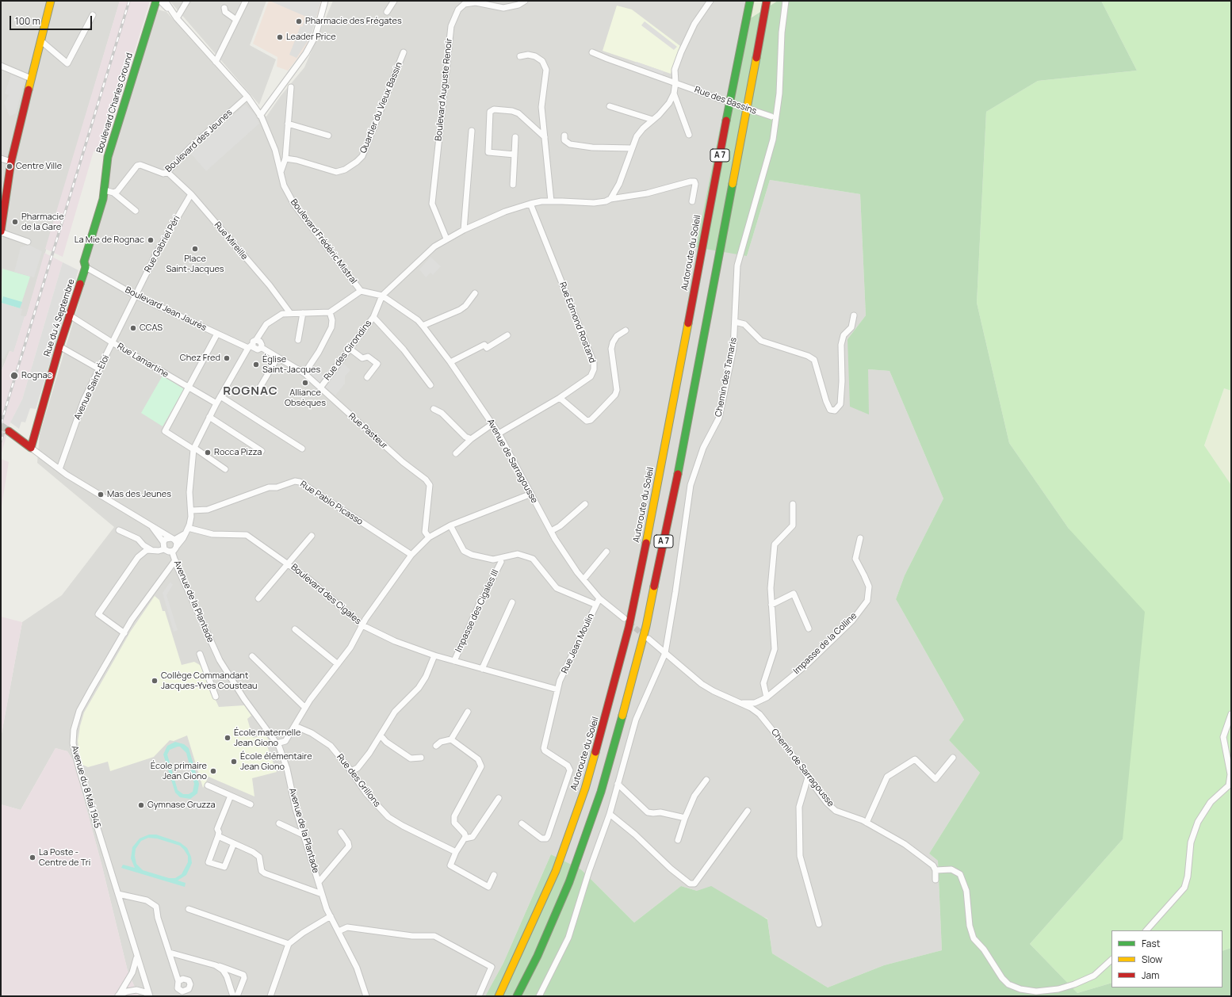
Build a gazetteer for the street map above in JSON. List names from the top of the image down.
{
  "streets": {
    "main road": [
      "Boulevard Charles Ground",
      "A 7",
      "Autoroute du Soleil",
      "Rue du 4 Septembre"
    ],
    "street": [
      "Boulevard Auguste Renoir",
      "Rue des Bassins",
      "Quartier du Vieux Bassin",
      "Boulevard des Jeunes",
      "Rue Mireille",
      "Boulevard Frédéric Mistral",
      "Rue Gabriel Péri",
      "Boulevard Jean Jaurès",
      "Rue Edmond Rostand",
      "Rue des Girondins",
      "Rue Lamartine",
      "Chemin des Tamaris",
      "Avenue Saint-Éloi",
      "Rue Pasteur",
      "Avenue de Sarragousse",
      "Rue Pablo Picasso",
      "Boulevard des Cigales",
      "Avenue de la Plantade",
      "Impasse des Cigales III",
      "Rue Jean Moulin",
      "Impasse de la Colline",
      "Chemin de Sarragousse",
      "Rue des Grillons",
      "Avenue du 8 Mai 1945"
    ]
  },
  "crossings": [
    ["Rue des Bassins", "Chemin des Tamaris"],
    ["Boulevard Charles Ground", "Boulevard Jean Jaurès"],
    ["Boulevard Charles Ground", "Rue du 4 Septembre"],
    ["Boulevard des Jeunes", "Rue Mireille"],
    ["Boulevard des Jeunes", "Boulevard Frédéric Mistral"],
    ["Rue Mireille", "Rue Gabriel Péri"],
    ["Boulevard Frédéric Mistral", "Rue des Girondins"],
    ["Boulevard Frédéric Mistral", "Avenue de Sarragousse"],
    ["Rue Gabriel Péri", "Boulevard Jean Jaurès"],
    ["Rue Gabriel Péri", "Rue Lamartine"],
    ["Rue Gabriel Péri", "Avenue Saint-Éloi"],
    ["Boulevard Jean Jaurès", "Rue du 4 Septembre"],
    ["Boulevard Jean Jaurès", "Rue Pasteur"],
    ["Rue du 4 Septembre", "Rue Lamartine"],
    ["Rue Edmond Rostand", "Avenue de Sarragousse"],
    ["Rue des Girondins", "Rue Pasteur"],
    ["Rue des Girondins", "Avenue de Sarragousse"],
    ["Rue Lamartine", "Avenue Saint-Éloi"],
    ["Chemin des Tamaris", "Chemin de Sarragousse"],
    ["Avenue de Sarragousse", "Rue Jean Moulin"],
    ["Boulevard des Cigales", "Impasse des Cigales III"],
    ["Boulevard des Cigales", "Rue Jean Moulin"],
    ["Avenue de la Plantade", "Avenue du 8 Mai 1945"],
    ["Impasse de la Colline", "Chemin de Sarragousse"]
  ],
  "districts": ["ROGNAC"],
  "places": [
    "Pharmacie des Frégates",
    "Leader Price",
    "Centre Ville",
    "Pharmacie de la Gare",
    "La Mie de Rognac",
    "Place Saint-Jacques",
    "CCAS",
    "Chez Fred",
    "Église Saint-Jacques",
    "Rognac",
    "Alliance Obsèques",
    "Rocca Pizza",
    "Mas des Jeunes",
    "Collège Commandant Jacques-Yves Cousteau",
    "École maternelle Jean Giono",
    "École élémentaire Jean Giono",
    "École primaire Jean Giono",
    "Gymnase Gruzza",
    "La Poste - Centre de Tri"
  ],
  "legend": ["Fast", "Slow", "Jam"],
  "scale_bar": "100 m"
}
